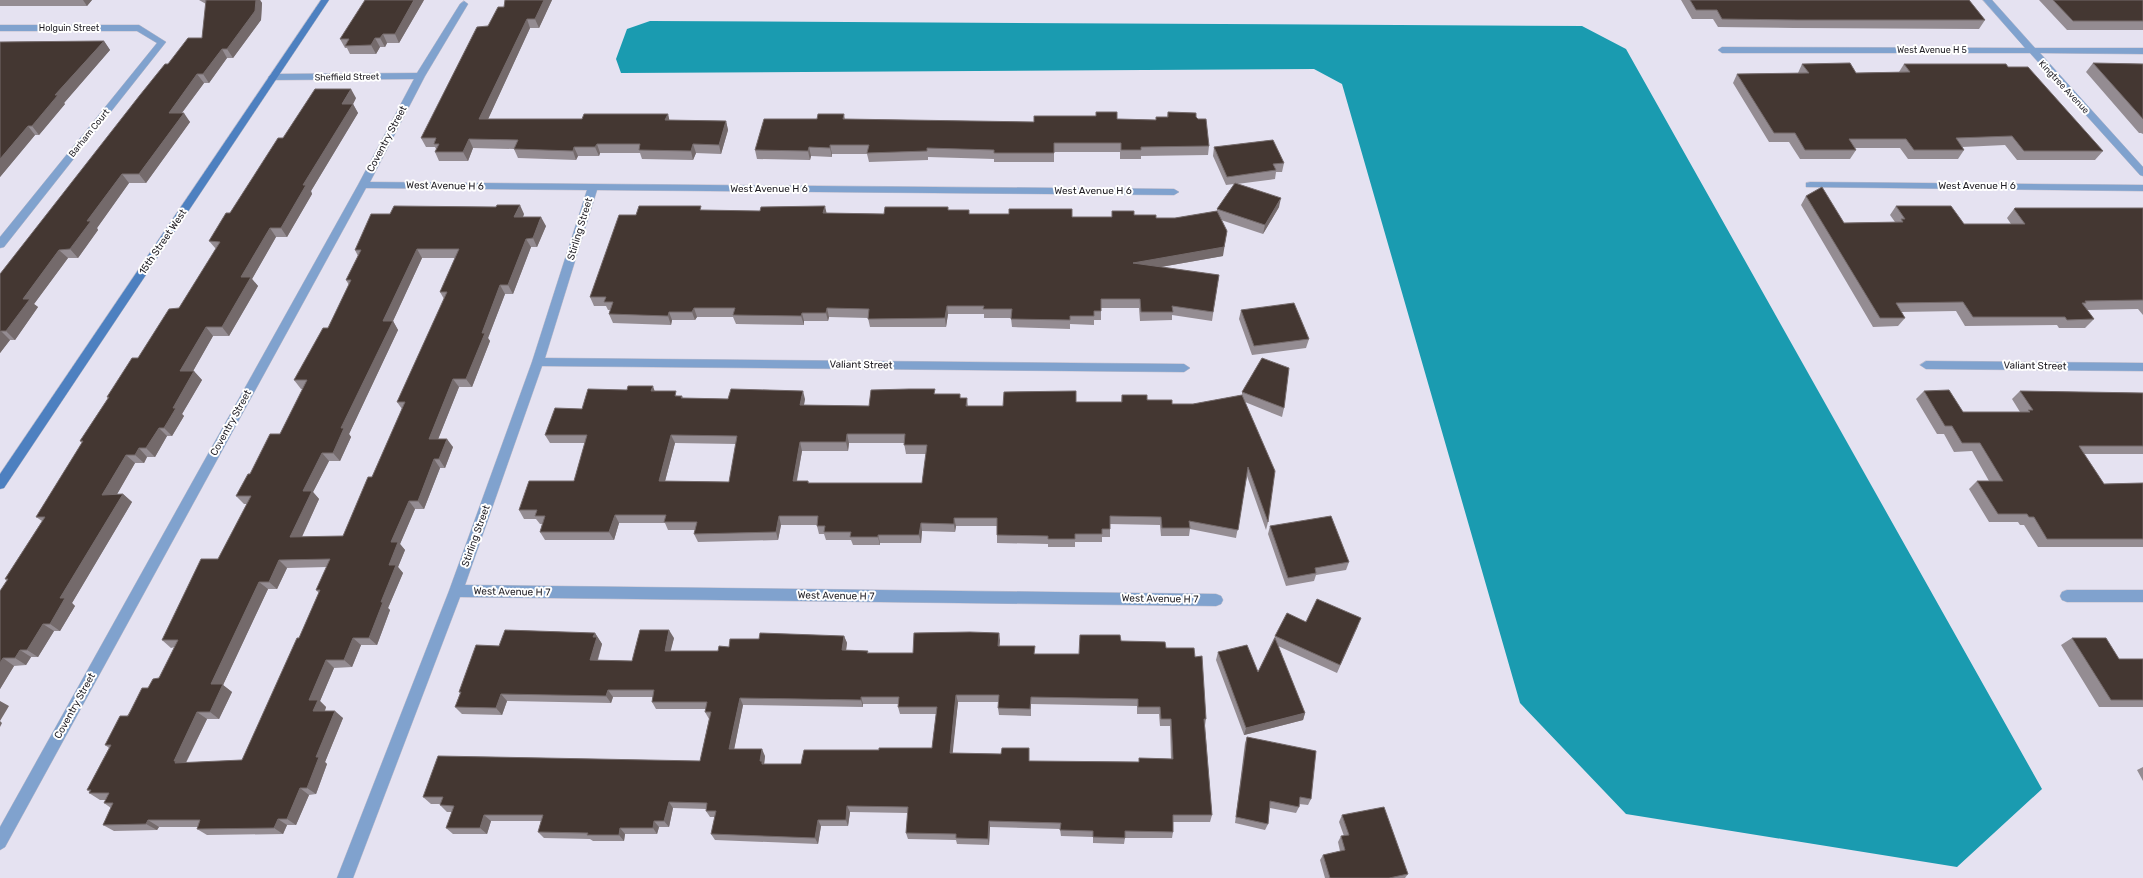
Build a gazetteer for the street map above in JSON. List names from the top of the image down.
{
  "streets": {
    "street": [
      "Holguin Street",
      "West Avenue H 5",
      "Sheffield Street",
      "Kingtree Avenue",
      "Barham Court",
      "Coventry Street",
      "West Avenue H 6",
      "Stirling Street",
      "15th Street West",
      "Valiant Street",
      "West Avenue H 7"
    ]
  },
  "crossings": [
    ["Holguin Street", "Barham Court"],
    ["West Avenue H 5", "Kingtree Avenue"],
    ["Sheffield Street", "Coventry Street"],
    ["Sheffield Street", "15th Street West"],
    ["Coventry Street", "West Avenue H 6"],
    ["West Avenue H 6", "Stirling Street"],
    ["Stirling Street", "Valiant Street"],
    ["Stirling Street", "West Avenue H 7"]
  ]
}
